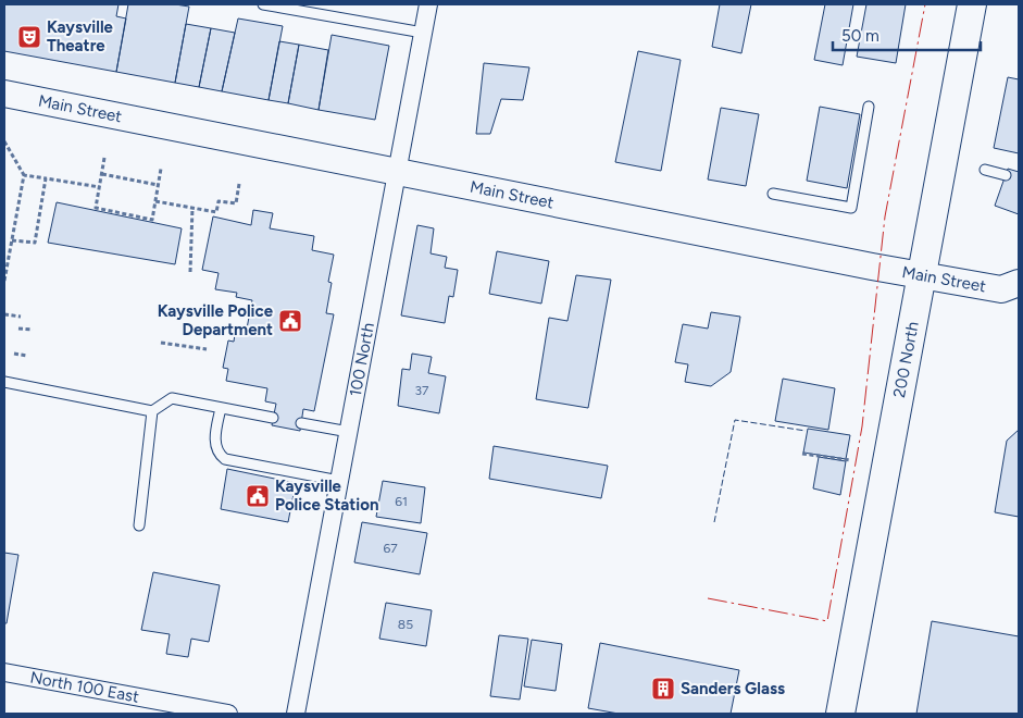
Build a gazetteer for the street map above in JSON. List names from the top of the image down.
{
  "streets": {
    "main road": ["Main Street", "200 North"],
    "street": ["100 North", "North 100 East"]
  },
  "crossings": [
    ["Main Street", "100 North"],
    ["Main Street", "200 North"]
  ],
  "places": {
    "theatre": ["Kaysville Theatre"],
    "public building": ["Kaysville Police Department", "Kaysville Police Station"],
    "building": ["Sanders Glass"]
  },
  "house_numbers": [
    "37",
    "61",
    "67",
    "85"
  ],
  "scale_bar": "50 m"
}
